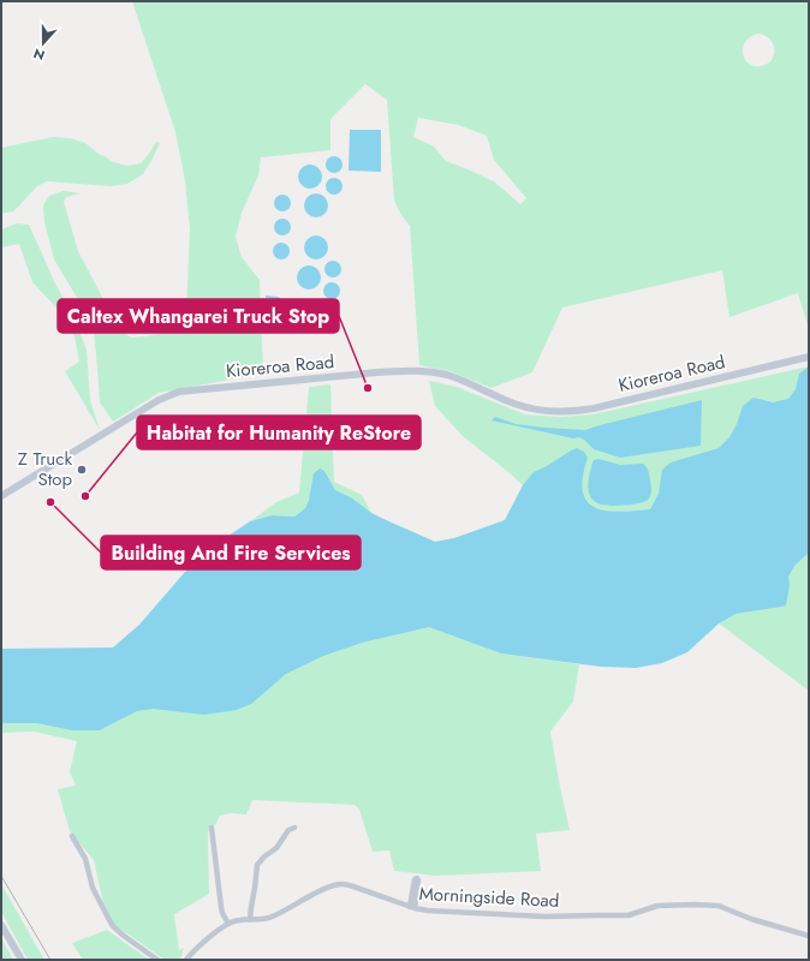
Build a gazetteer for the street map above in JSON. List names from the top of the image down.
{
  "streets": {
    "main road": ["Kioreroa Road"],
    "street": ["Morningside Road"]
  },
  "places": [
    "Caltex Whangarei Truck Stop",
    "Z Truck Stop",
    "Habitat for Humanity ReStore",
    "Building And Fire Services"
  ],
  "north": "bottom"
}
